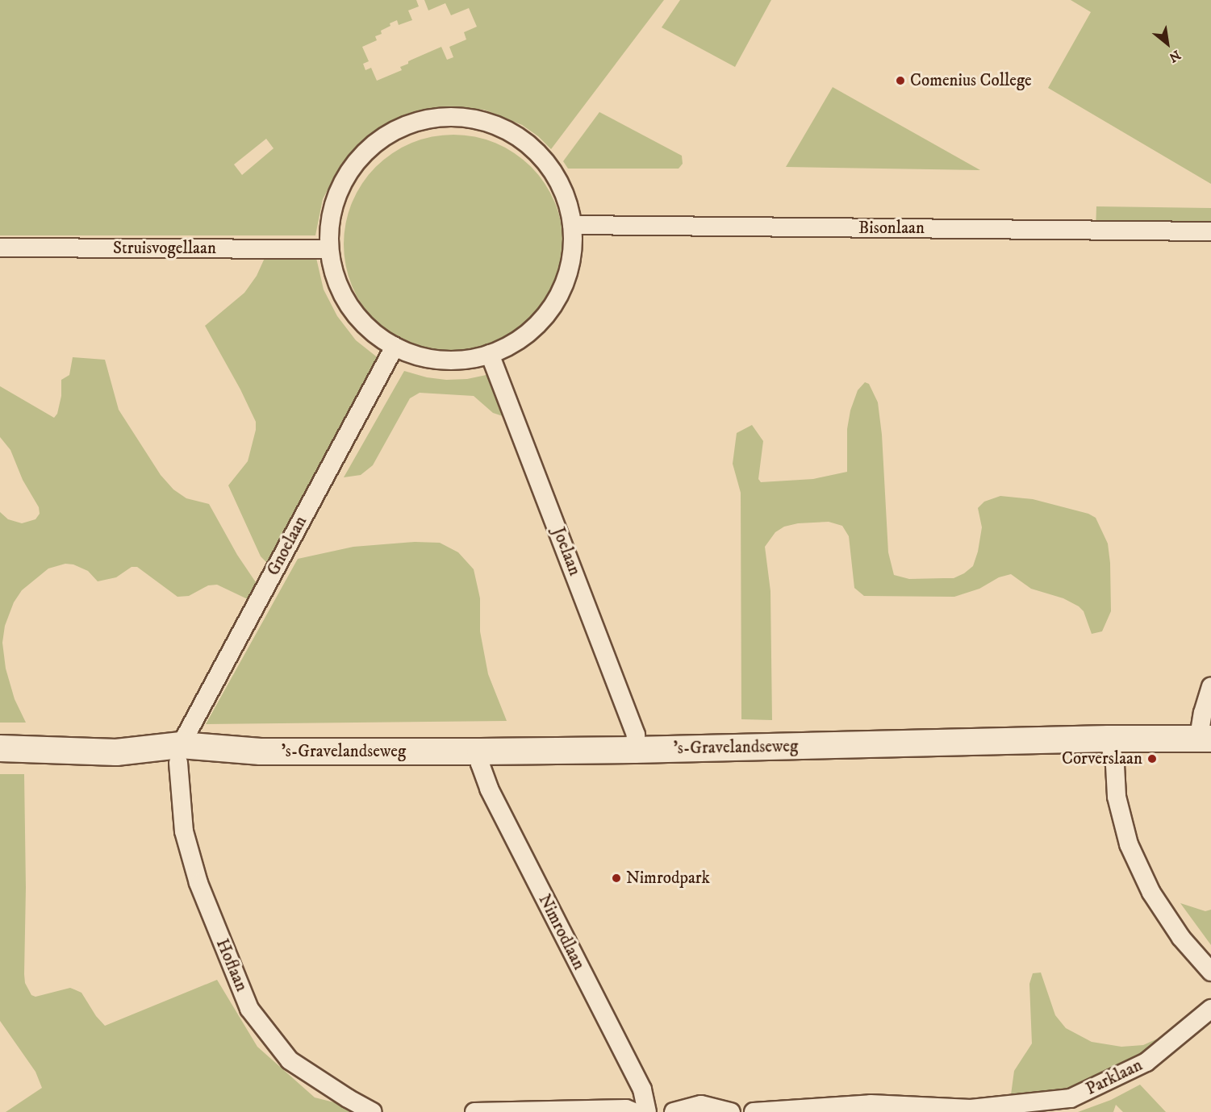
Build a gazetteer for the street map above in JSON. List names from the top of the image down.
{
  "streets": {
    "street": [
      "Bisonlaan",
      "Struisvogellaan",
      "Gnoelaan",
      "Joelaan",
      "'s-Gravelandseweg",
      "Nimrodlaan",
      "Hoflaan",
      "Parklaan"
    ]
  },
  "crossings": [
    ["Gnoelaan", "'s-Gravelandseweg"],
    ["Gnoelaan", "Hoflaan"],
    ["Joelaan", "'s-Gravelandseweg"],
    ["'s-Gravelandseweg", "Nimrodlaan"],
    ["'s-Gravelandseweg", "Hoflaan"]
  ],
  "places": ["Comenius College", "Corverslaan", "Nimrodpark"],
  "north": "bottom right"
}
